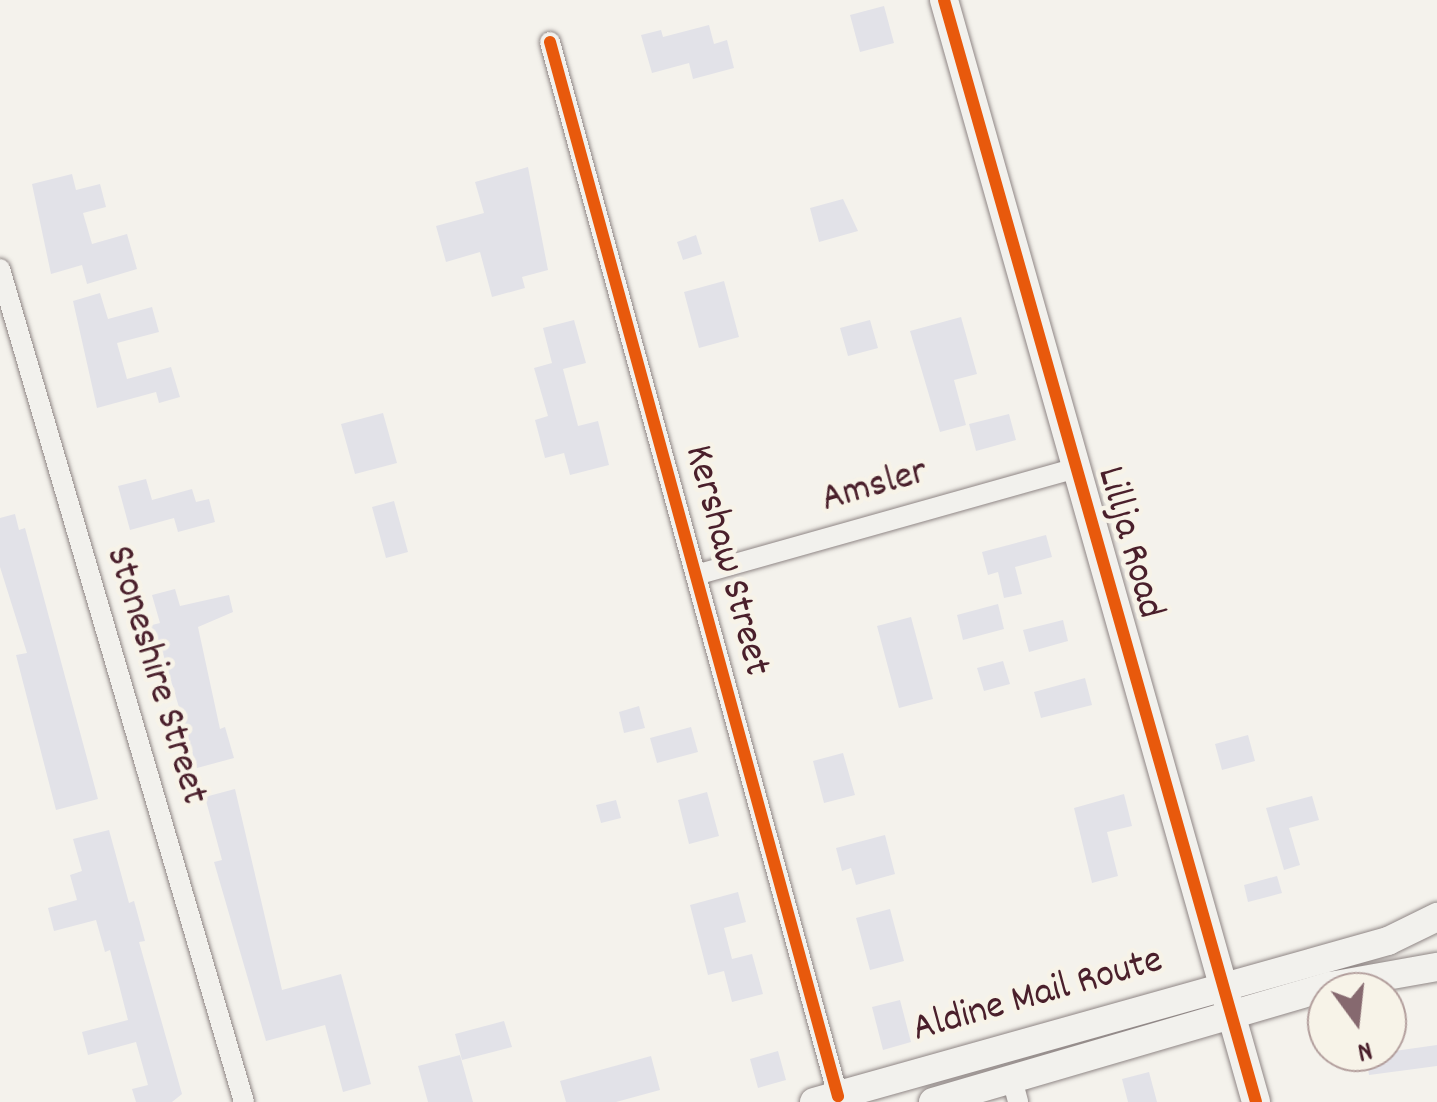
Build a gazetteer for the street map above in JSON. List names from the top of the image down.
{
  "streets": {
    "main road": ["Lillja Road", "Aldine Mail Route"],
    "street": ["Amsler", "Kershaw Street", "Stoneshire Street"]
  },
  "crossings": [
    ["Amsler", "Lillja Road"],
    ["Amsler", "Kershaw Street"],
    ["Lillja Road", "Aldine Mail Route"],
    ["Kershaw Street", "Aldine Mail Route"]
  ],
  "north": "bottom"
}
